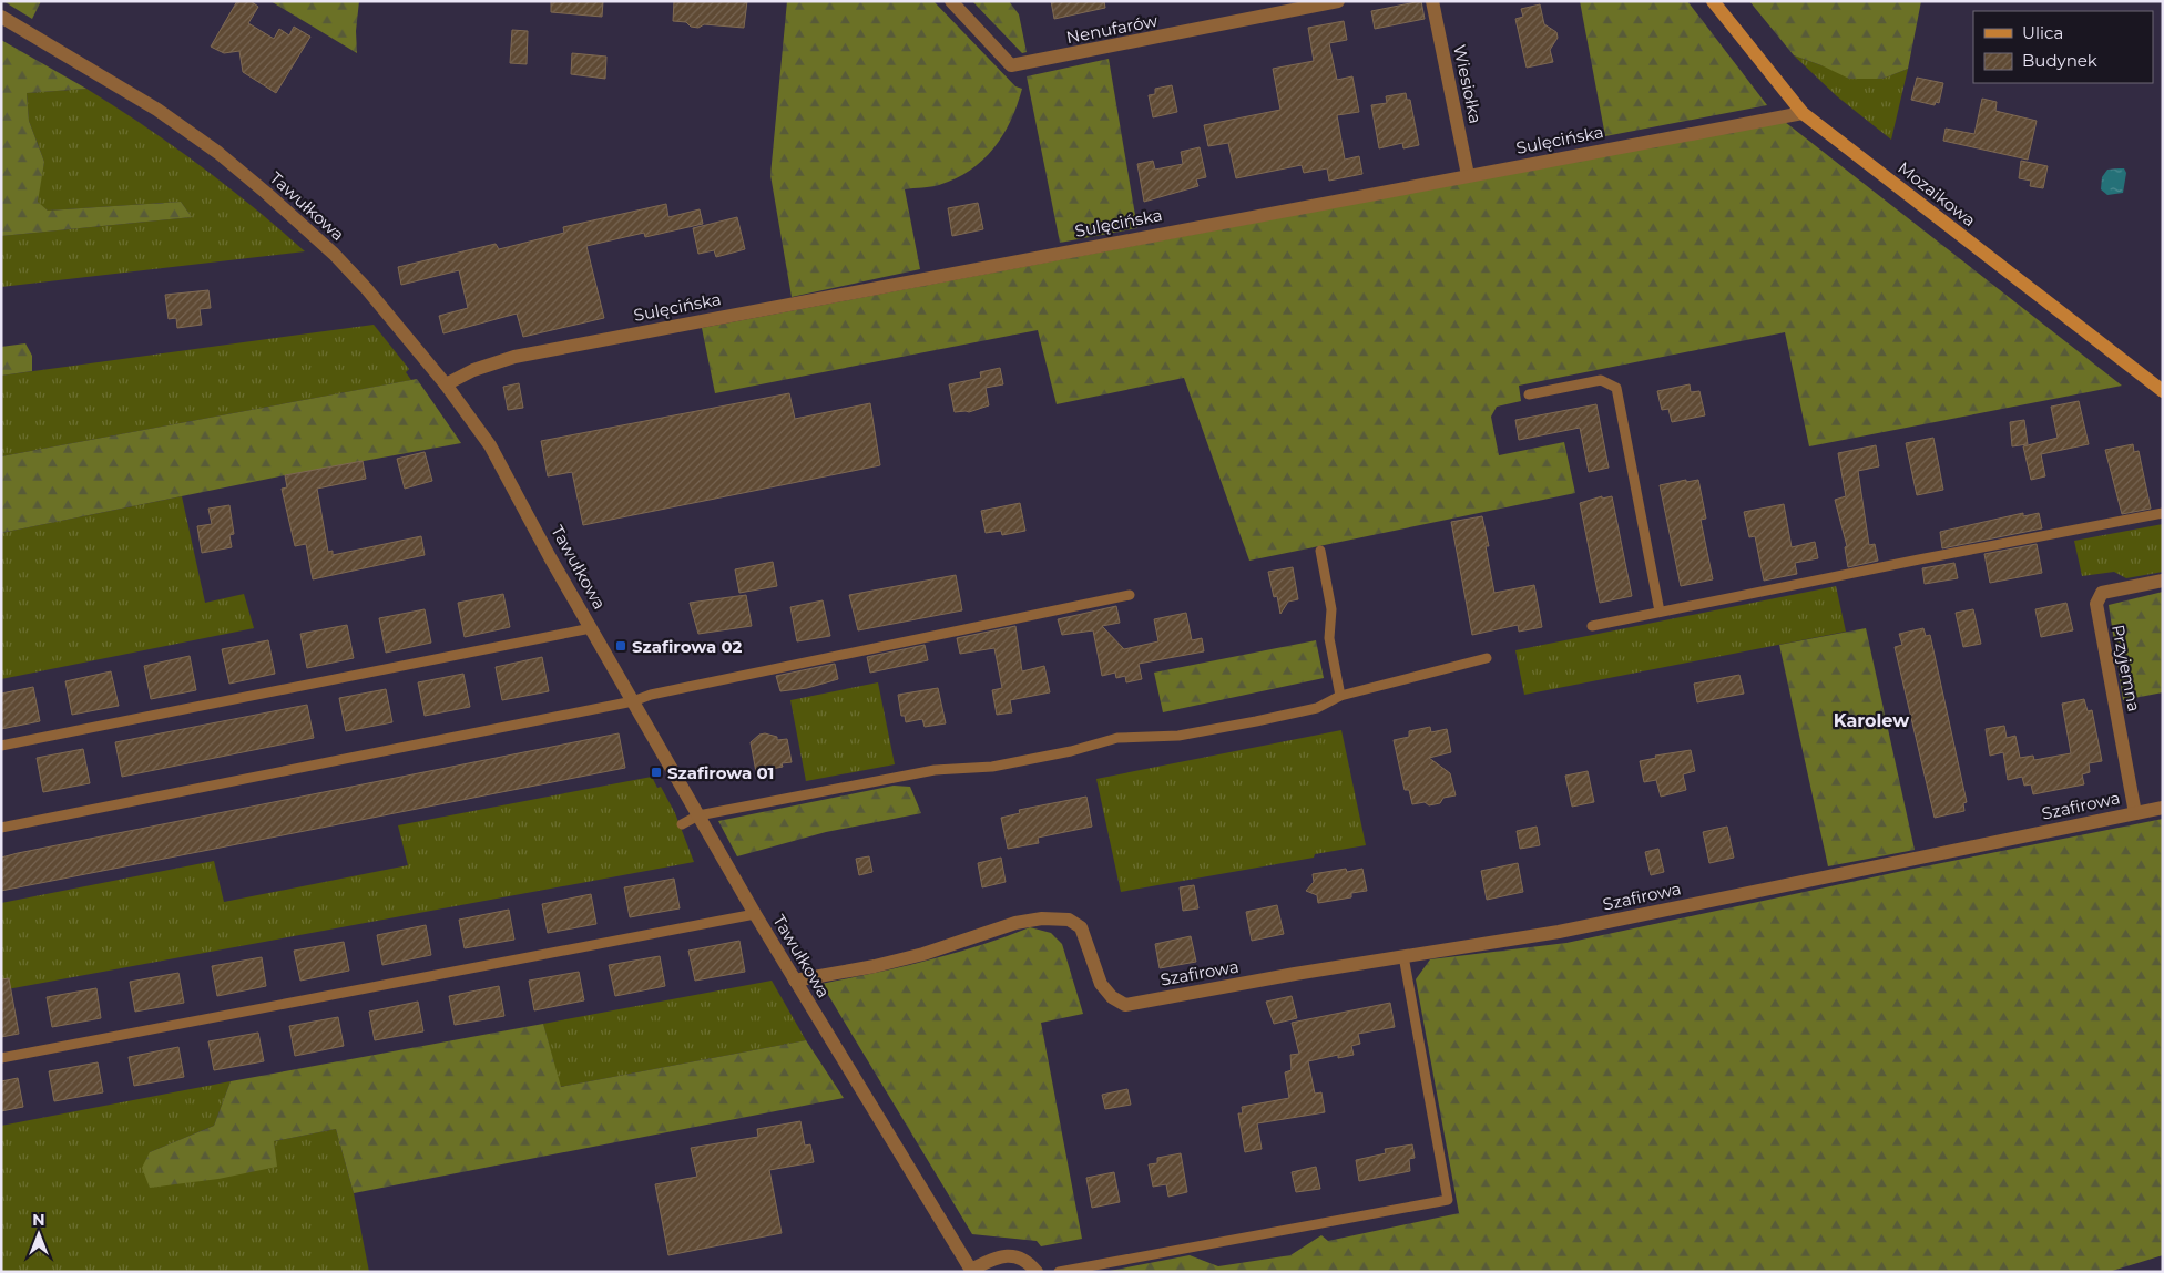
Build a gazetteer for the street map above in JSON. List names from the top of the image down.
{
  "streets": {
    "street": [
      "Nenufarów",
      "Wiesiołka",
      "Sulęcińska",
      "Mozaikowa",
      "Tawułkowa",
      "Przyjemna",
      "Szafirowa"
    ]
  },
  "crossings": [
    ["Wiesiołka", "Sulęcińska"],
    ["Sulęcińska", "Mozaikowa"],
    ["Sulęcińska", "Tawułkowa"],
    ["Tawułkowa", "Szafirowa"],
    ["Przyjemna", "Szafirowa"]
  ],
  "districts": ["Karolew"],
  "places": {
    "transit": ["Szafirowa 02", "Szafirowa 01"]
  },
  "legend": ["Ulica", "Budynek"],
  "north": "top"
}
